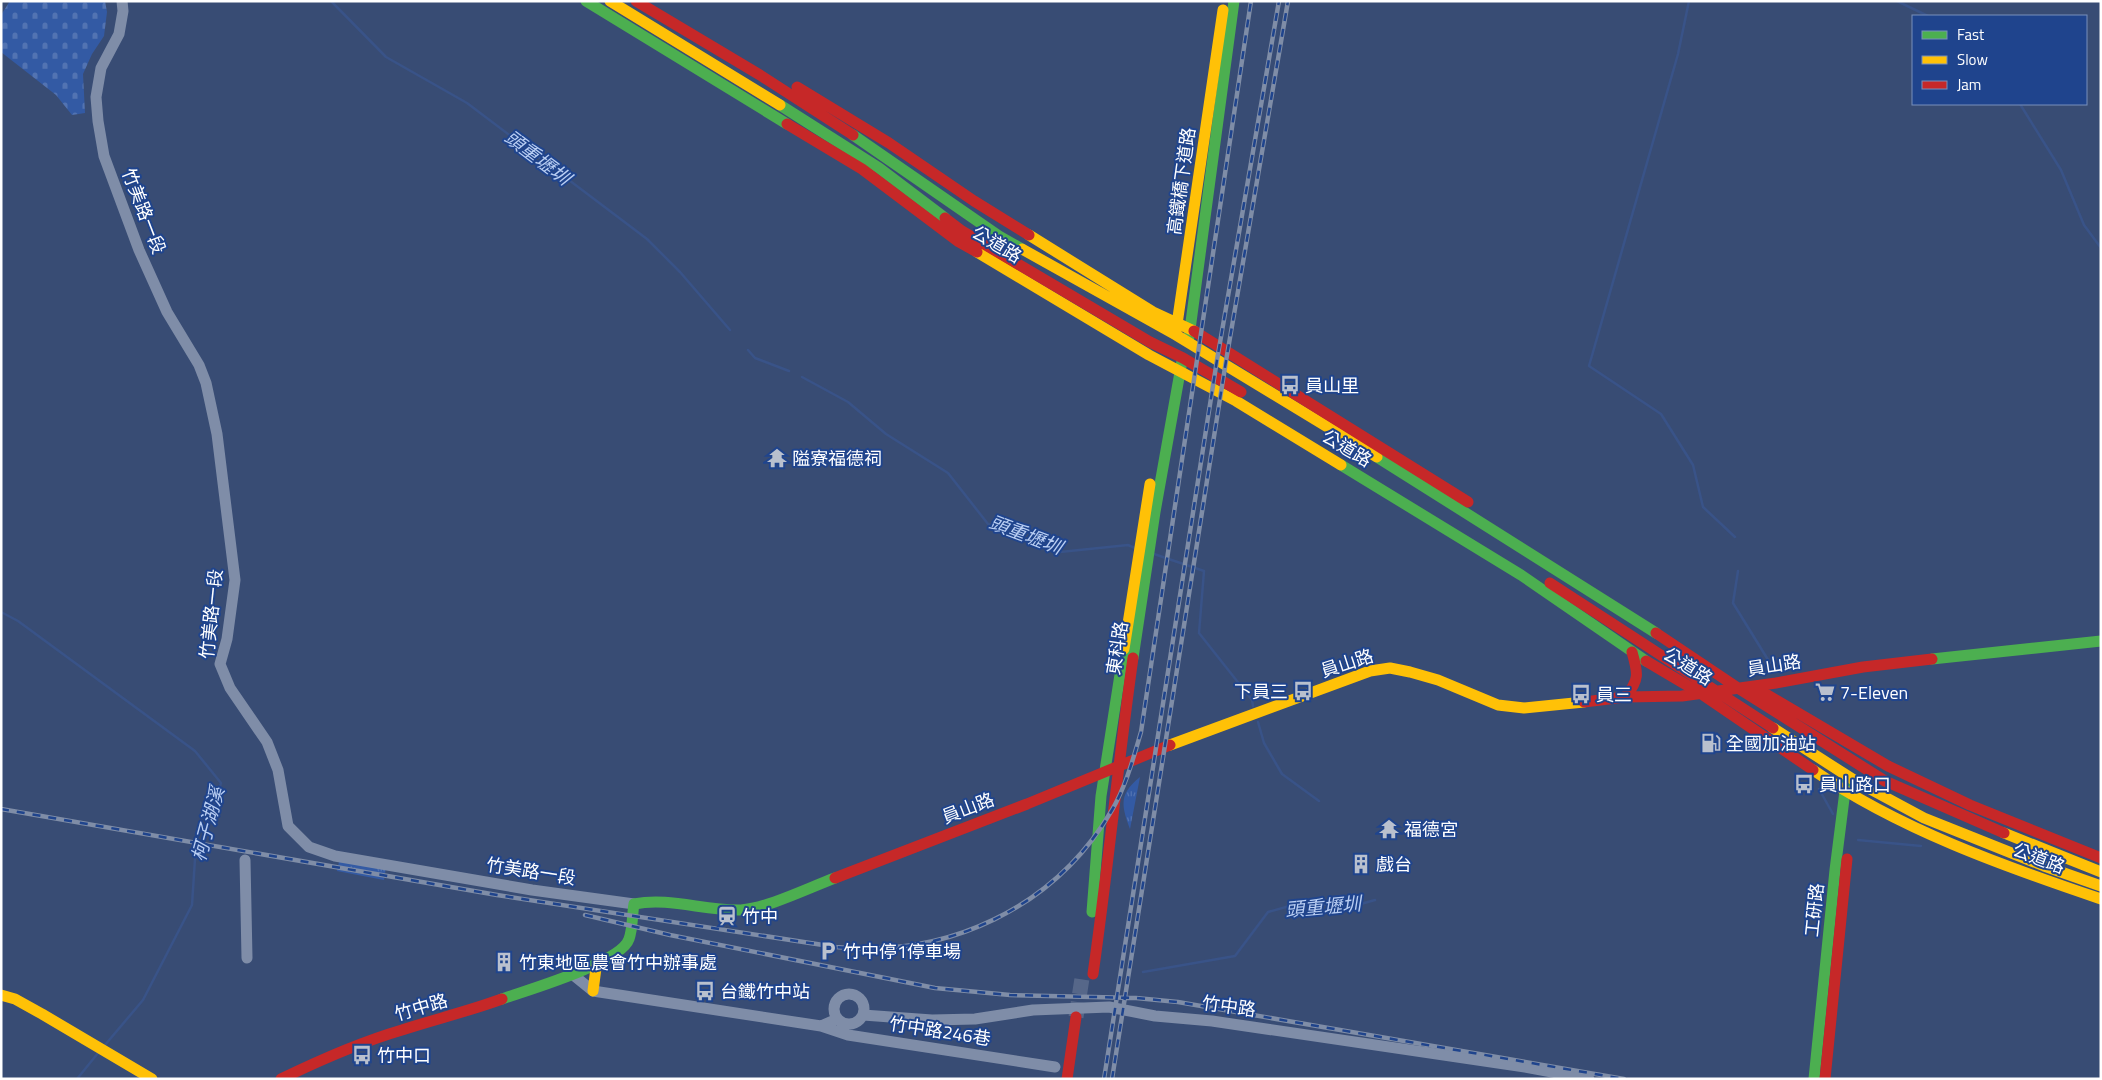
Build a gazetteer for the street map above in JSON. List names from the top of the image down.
{
  "streets": {
    "street": [
      "高鐵橋下道路",
      "竹美路一段",
      "公道路",
      "東科路",
      "員山路",
      "工研路",
      "竹中路",
      "竹中路246巷"
    ]
  },
  "crossings": [
    ["高鐵橋下道路", "公道路"],
    ["高鐵橋下道路", "東科路"],
    ["竹美路一段", "員山路"],
    ["竹美路一段", "竹中路"],
    ["公道路", "東科路"],
    ["公道路", "員山路"],
    ["公道路", "工研路"],
    ["東科路", "員山路"],
    ["員山路", "竹中路"]
  ],
  "water": ["頭重壢圳", "柯子湖溪"],
  "places": {
    "bus stop": [
      "員山里",
      "下員三",
      "員三",
      "員山路口",
      "台鐵竹中站",
      "竹中口"
    ],
    "temple": ["隘寮福德祠", "福德宮"],
    "supermarket": ["7-Eleven"],
    "fuel station": ["全國加油站"],
    "building": ["戲台", "竹東地區農會竹中辦事處"],
    "station": ["竹中"],
    "parking": ["竹中停1停車場"]
  },
  "legend": ["Fast", "Slow", "Jam"]
}
